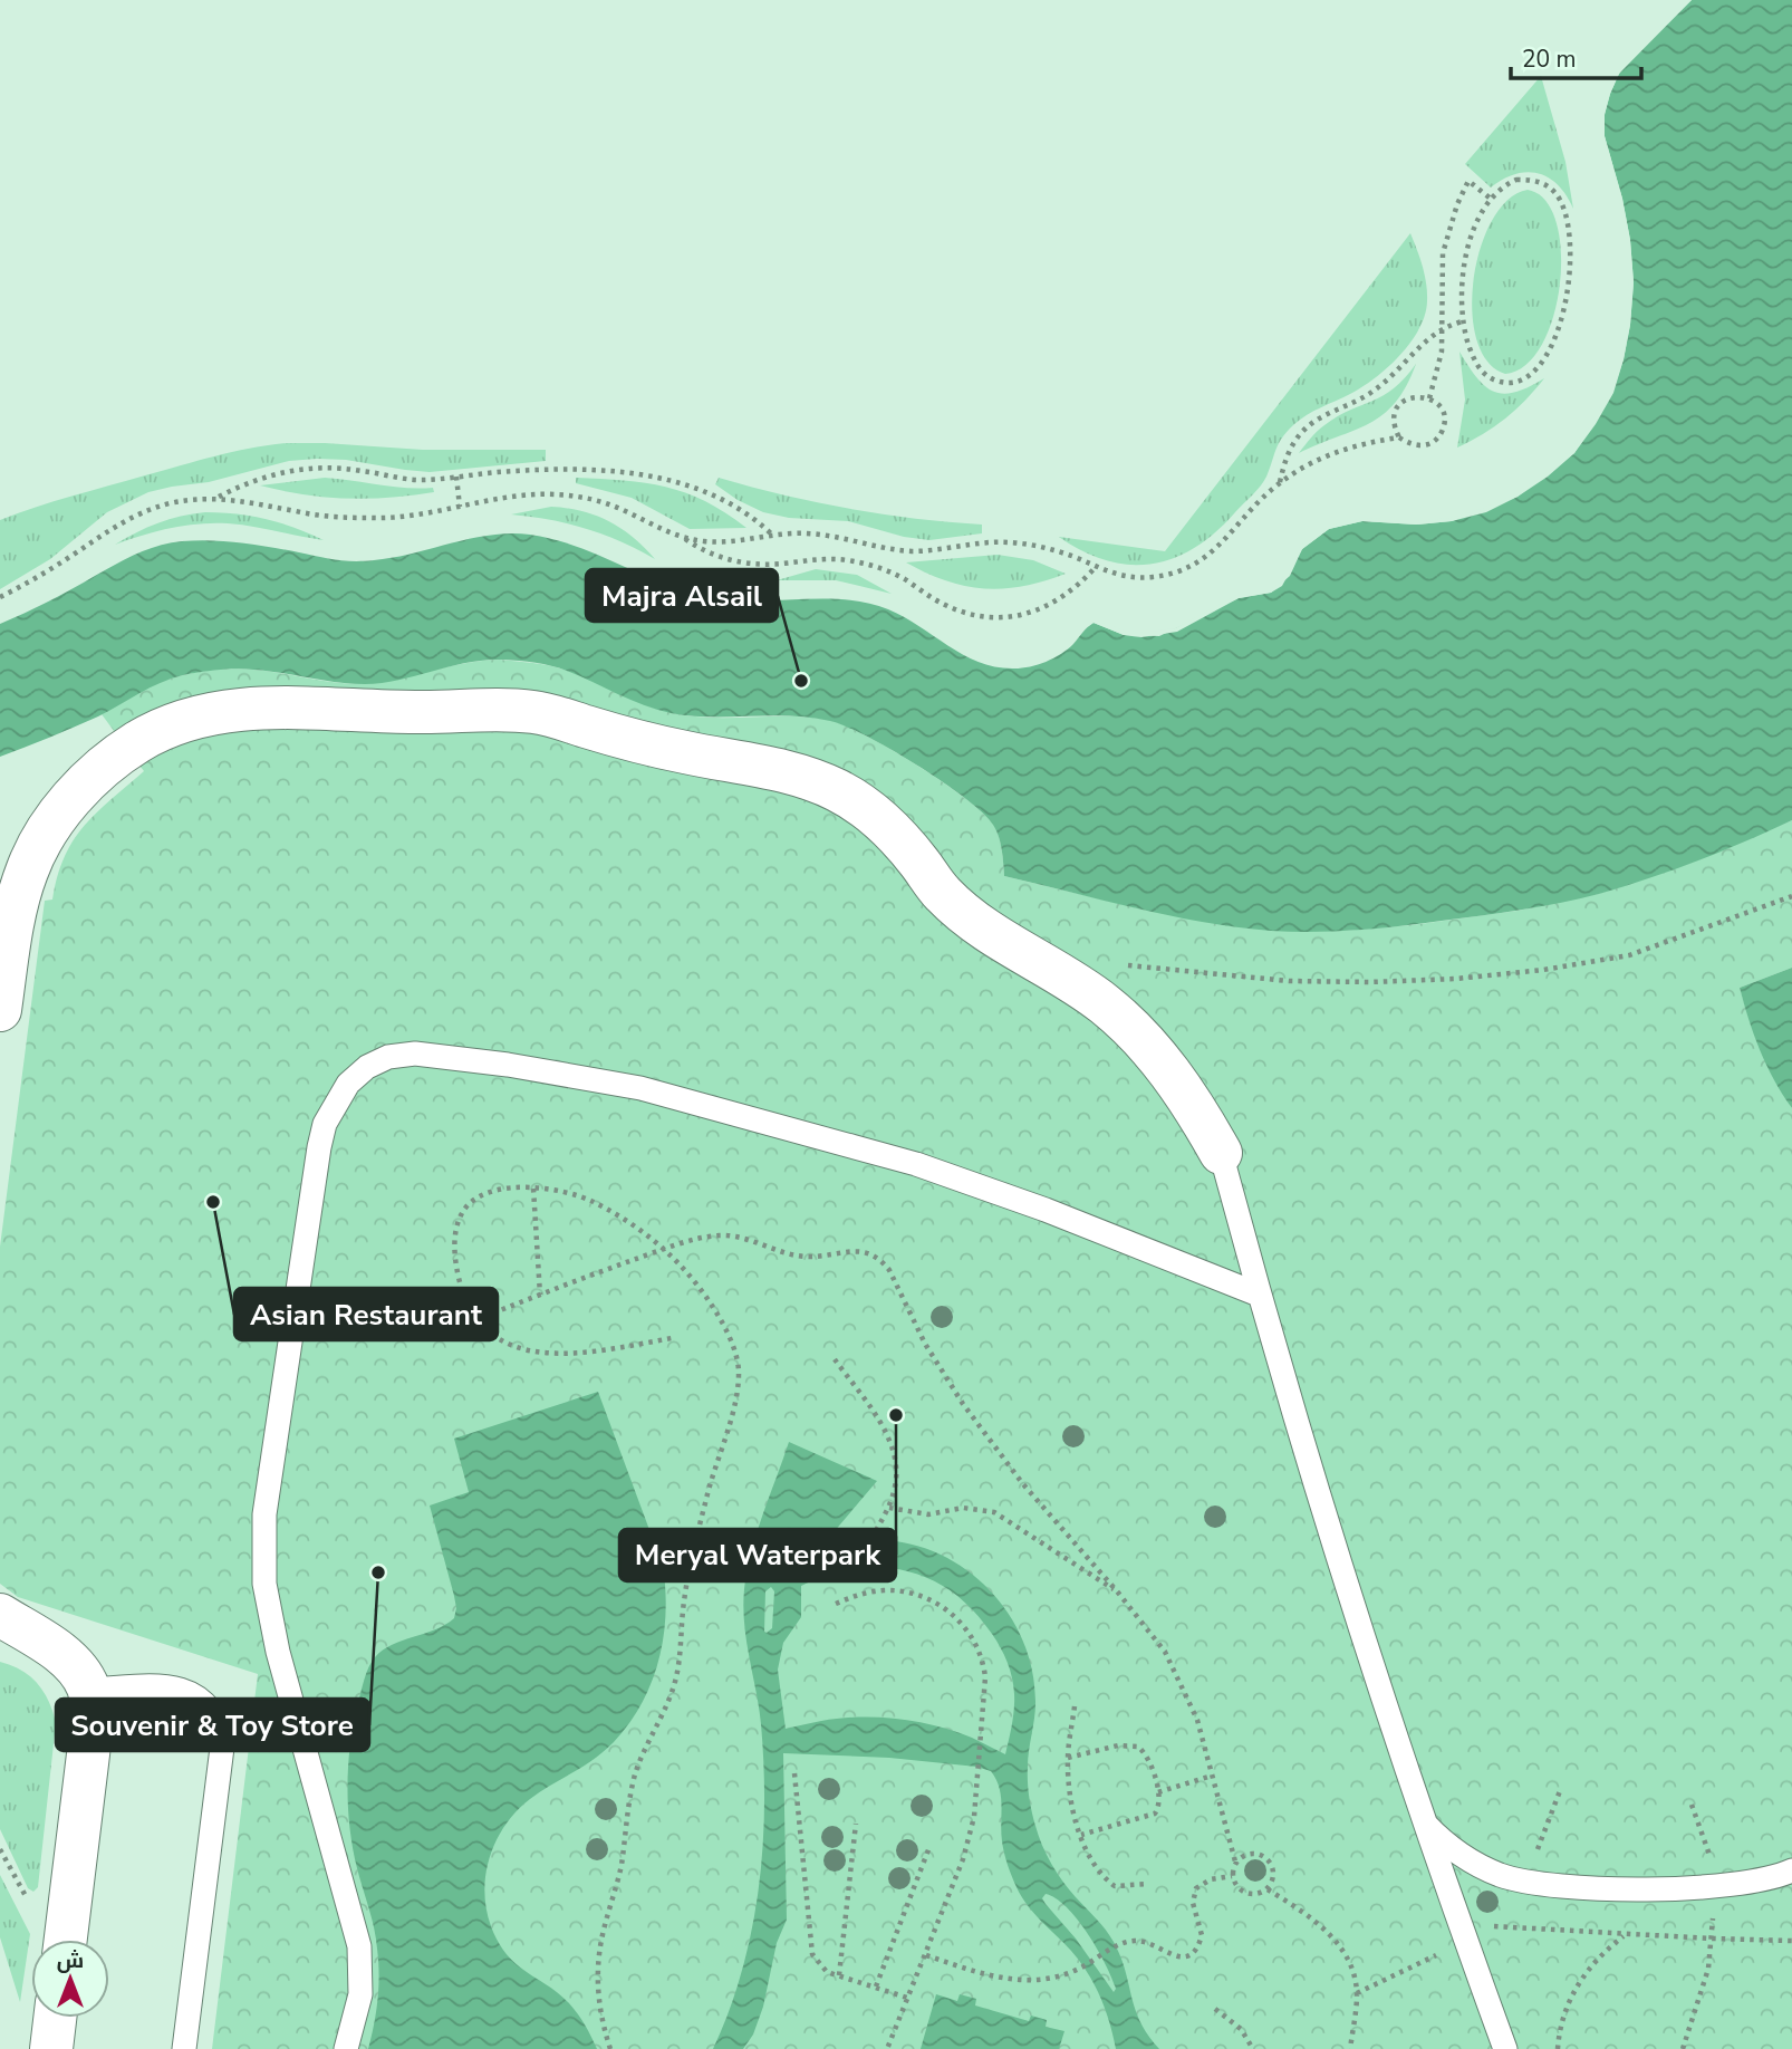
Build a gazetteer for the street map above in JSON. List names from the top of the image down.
{
  "places": [
    "Majra Alsail",
    "Asian Restaurant",
    "Meryal Waterpark",
    "Souvenir & Toy Store"
  ],
  "scale_bar": "20 m",
  "north": "top"
}
